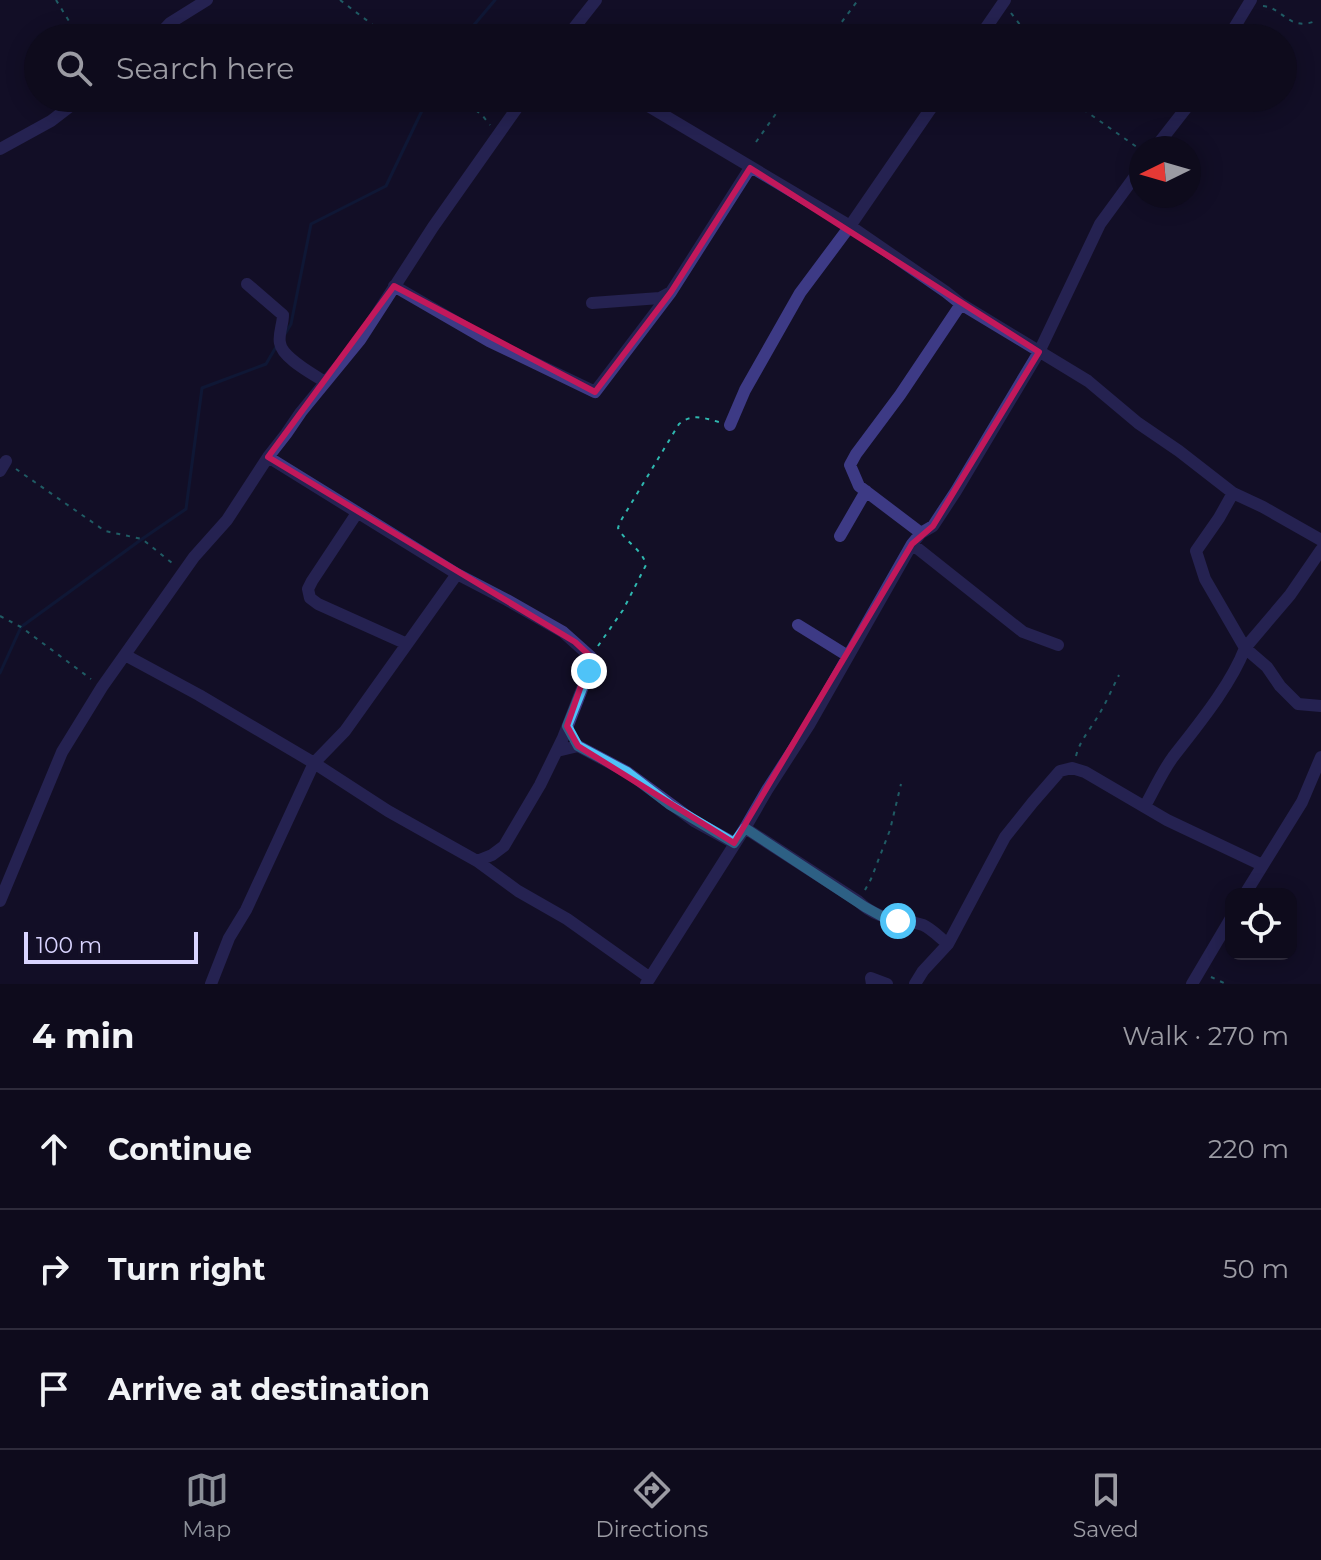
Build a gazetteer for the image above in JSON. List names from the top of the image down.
{
  "scale_bar": "100 m",
  "north": "left",
  "page": {
    "search": "Search here",
    "scale": "100 m",
    "heading": ["4 min", "Walk · 270 m"],
    "list": [
      ["Continue", "220 m"],
      ["Turn right", "50 m"],
      "Arrive at destination"
    ],
    "nav": ["Map", "Directions", "Saved"]
  }
}
